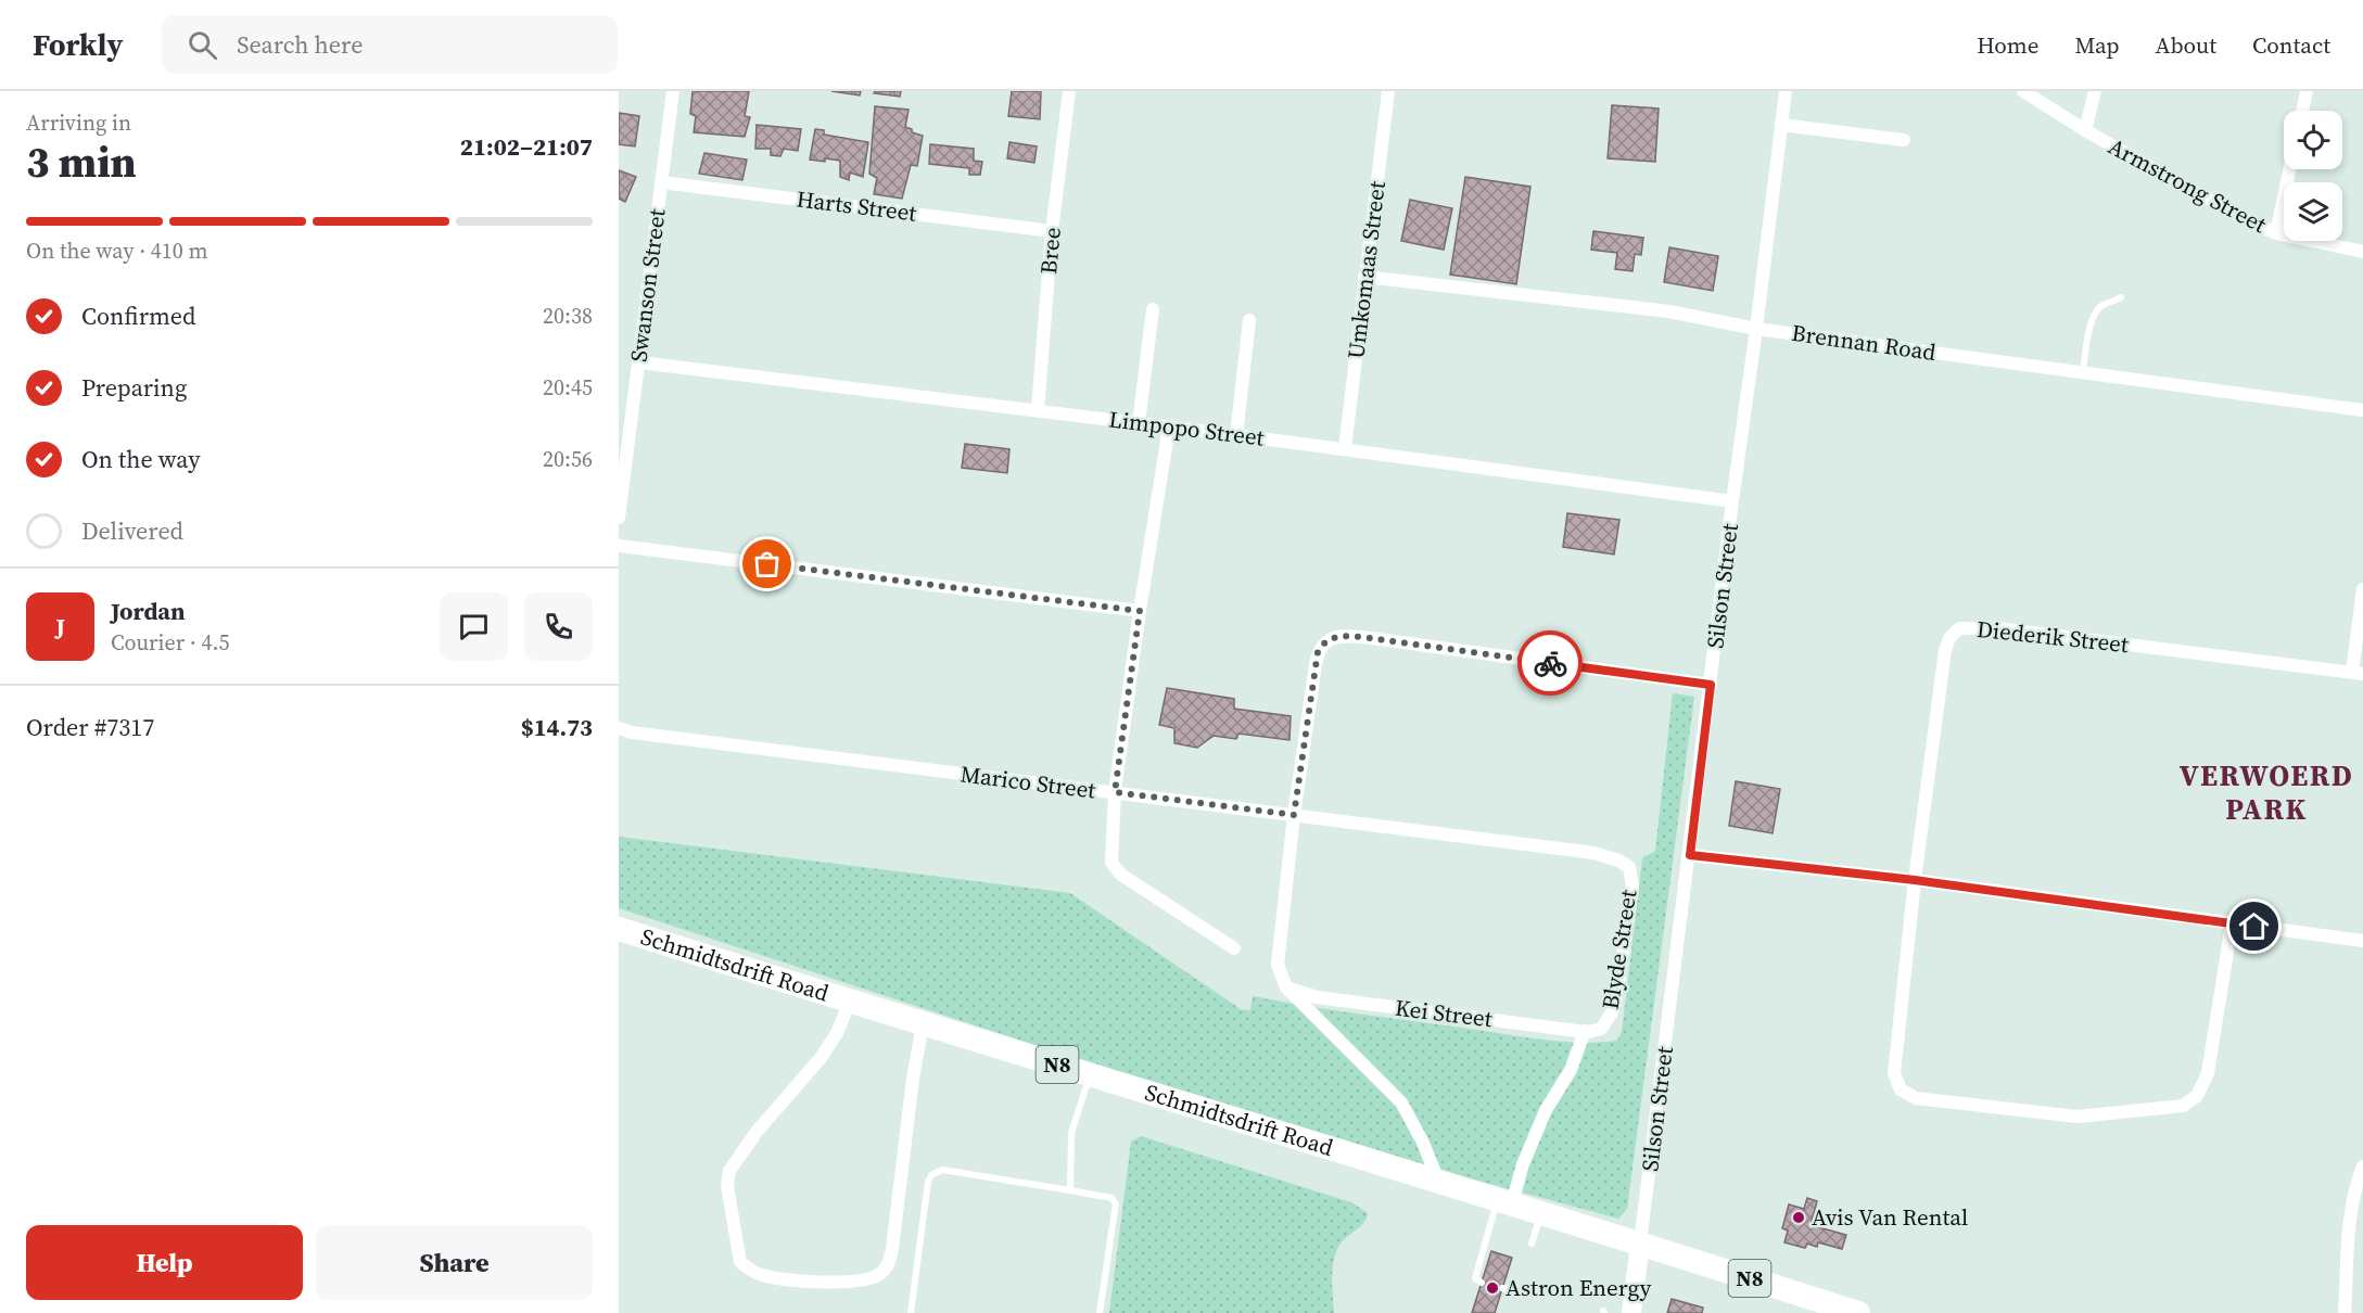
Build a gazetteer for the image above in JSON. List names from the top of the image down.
{
  "streets": {
    "highway": ["Schmidtsdrift Road", "N8"],
    "street": [
      "Armstrong Street",
      "Harts Street",
      "Bree",
      "Umkomaas Street",
      "Swanson Street",
      "Brennan Road",
      "Limpopo Street",
      "Silson Street",
      "Diederik Street",
      "Marico Street",
      "Blyde Street",
      "Kei Street"
    ]
  },
  "crossings": [
    ["Harts Street", "Bree"],
    ["Harts Street", "Swanson Street"],
    ["Bree", "Limpopo Street"],
    ["Umkomaas Street", "Brennan Road"],
    ["Umkomaas Street", "Limpopo Street"],
    ["Swanson Street", "Limpopo Street"],
    ["Brennan Road", "Silson Street"],
    ["Limpopo Street", "Silson Street"],
    ["Silson Street", "Schmidtsdrift Road"],
    ["Marico Street", "Blyde Street"],
    ["Blyde Street", "Kei Street"]
  ],
  "districts": ["VERWOERD PARK"],
  "places": ["Avis Van Rental", "Astron Energy"],
  "page": {
    "header": "Forkly",
    "search": "Search here",
    "nav": [
      "Home",
      "Map",
      "About",
      "Contact"
    ],
    "heading": ["3 min", "Arriving in", "21:02–21:07"],
    "panel": [
      "Jordan",
      "Courier · 4.5",
      "Order #7317",
      "$14.73"
    ],
    "bar": "On the way · 410 m",
    "list": [
      ["Confirmed", "20:38"],
      ["Preparing", "20:45"],
      ["On the way", "20:56"],
      "Delivered"
    ],
    "round": "J",
    "buttons": ["Help", "Share"]
  }
}
